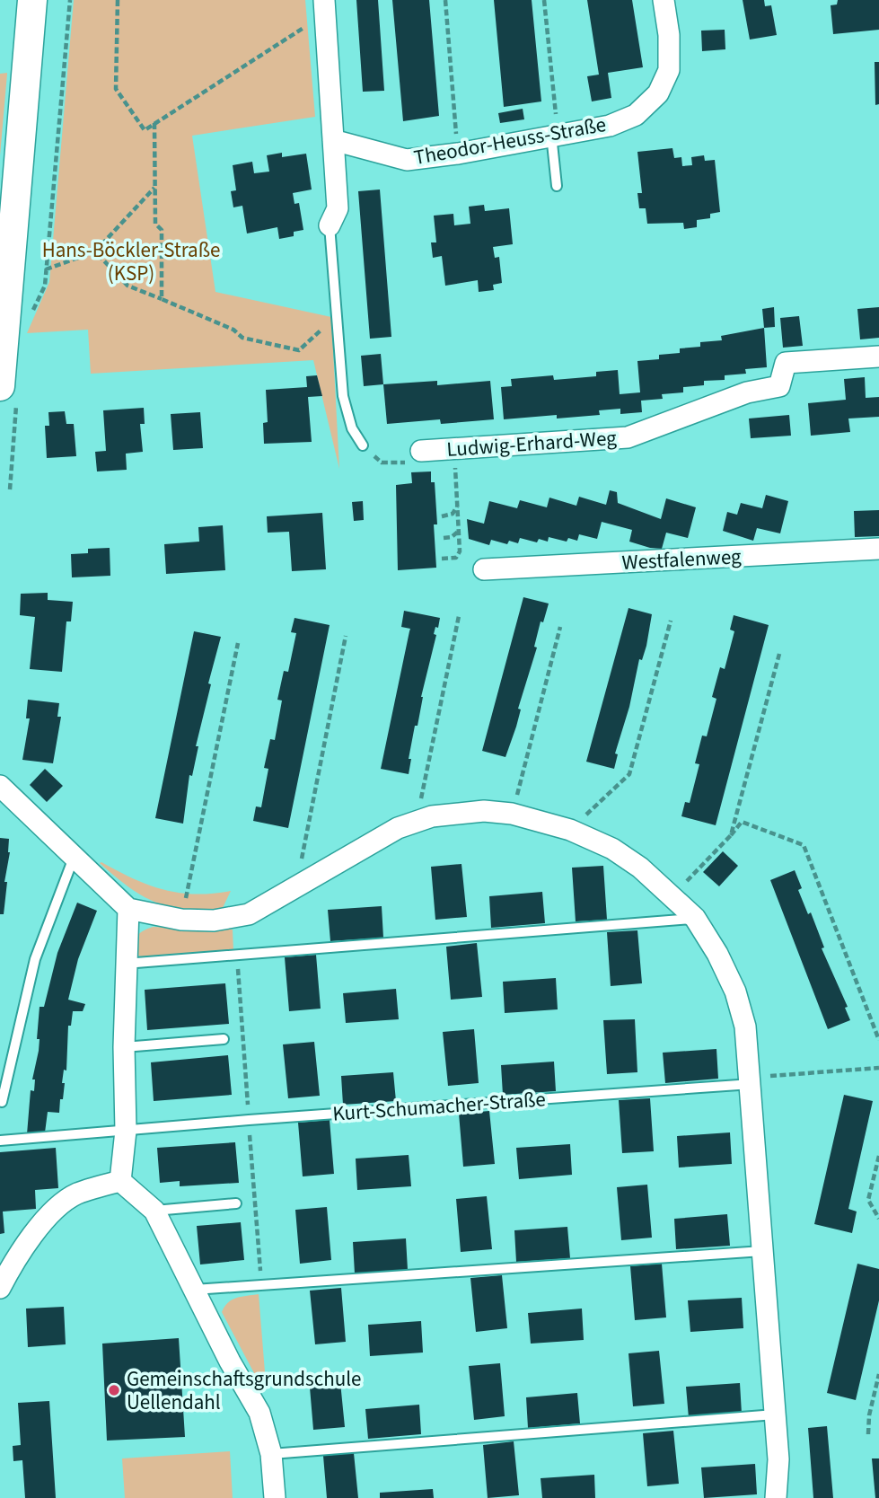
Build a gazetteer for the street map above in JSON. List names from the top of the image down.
{
  "streets": {
    "street": ["Theodor-Heuss-Straße", "Ludwig-Erhard-Weg", "Westfalenweg"],
    "lane": ["Kurt-Schumacher-Straße"]
  },
  "parks": ["Hans-Böckler-Straße (KSP)"],
  "places": ["Gemeinschaftsgrundschule Uellendahl"]
}
